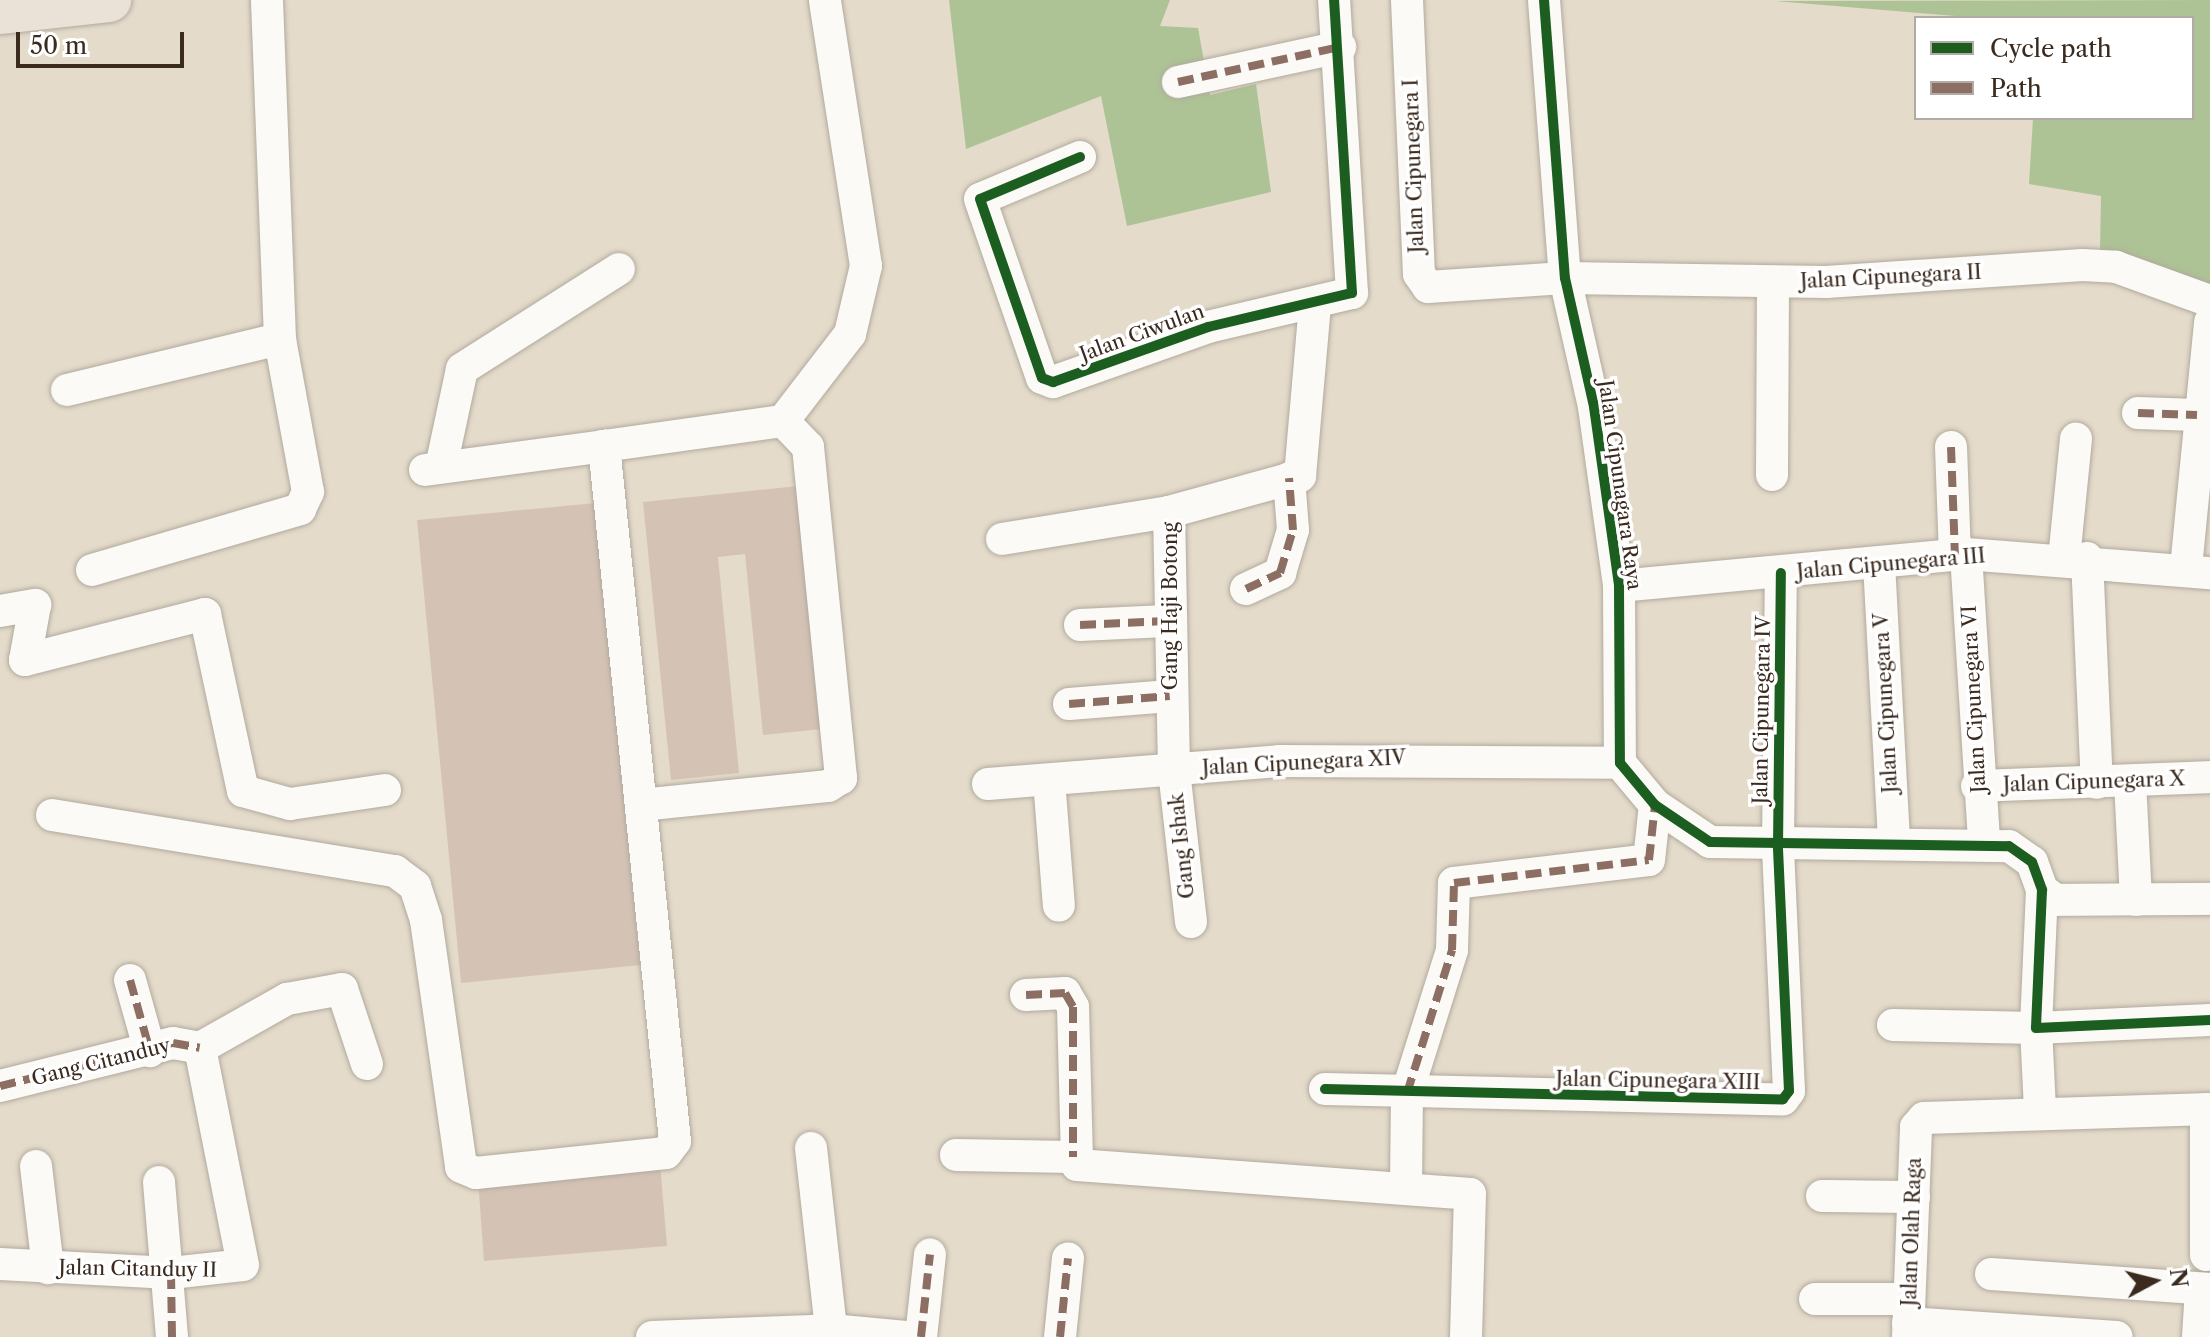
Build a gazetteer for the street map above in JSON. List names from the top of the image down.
{
  "streets": {
    "street": [
      "Jalan Cipunegara I",
      "Jalan Cipunegara II",
      "Jalan Ciwulan",
      "Jalan Cipunagara Raya",
      "Jalan Cipunegara III",
      "Gang Haji Botong",
      "Jalan Cipunegara VI",
      "Jalan Cipunegara V",
      "Jalan Cipunegara IV",
      "Jalan Cipunegara XIV",
      "Jalan Cipunegara X",
      "Gang Ishak",
      "Gang Citanduy",
      "Jalan Cipunegara XIII",
      "Jalan Olah Raga",
      "Jalan Citanduy II"
    ]
  },
  "crossings": [
    ["Jalan Cipunegara I", "Jalan Cipunegara II"],
    ["Jalan Cipunegara I", "Jalan Cipunagara Raya"],
    ["Jalan Cipunegara II", "Jalan Cipunagara Raya"],
    ["Jalan Cipunagara Raya", "Jalan Cipunegara III"],
    ["Jalan Cipunagara Raya", "Jalan Cipunegara XIV"],
    ["Jalan Cipunegara III", "Jalan Cipunegara VI"],
    ["Jalan Cipunegara III", "Jalan Cipunegara V"],
    ["Jalan Cipunegara III", "Jalan Cipunegara IV"],
    ["Gang Haji Botong", "Jalan Cipunegara XIV"],
    ["Gang Haji Botong", "Gang Ishak"],
    ["Jalan Cipunegara VI", "Jalan Cipunegara X"],
    ["Jalan Cipunegara IV", "Jalan Cipunegara XIII"],
    ["Jalan Cipunegara XIV", "Gang Ishak"],
    ["Gang Citanduy", "Jalan Citanduy II"]
  ],
  "legend": ["Cycle path", "Path"],
  "scale_bar": "50 m",
  "north": "right"
}
